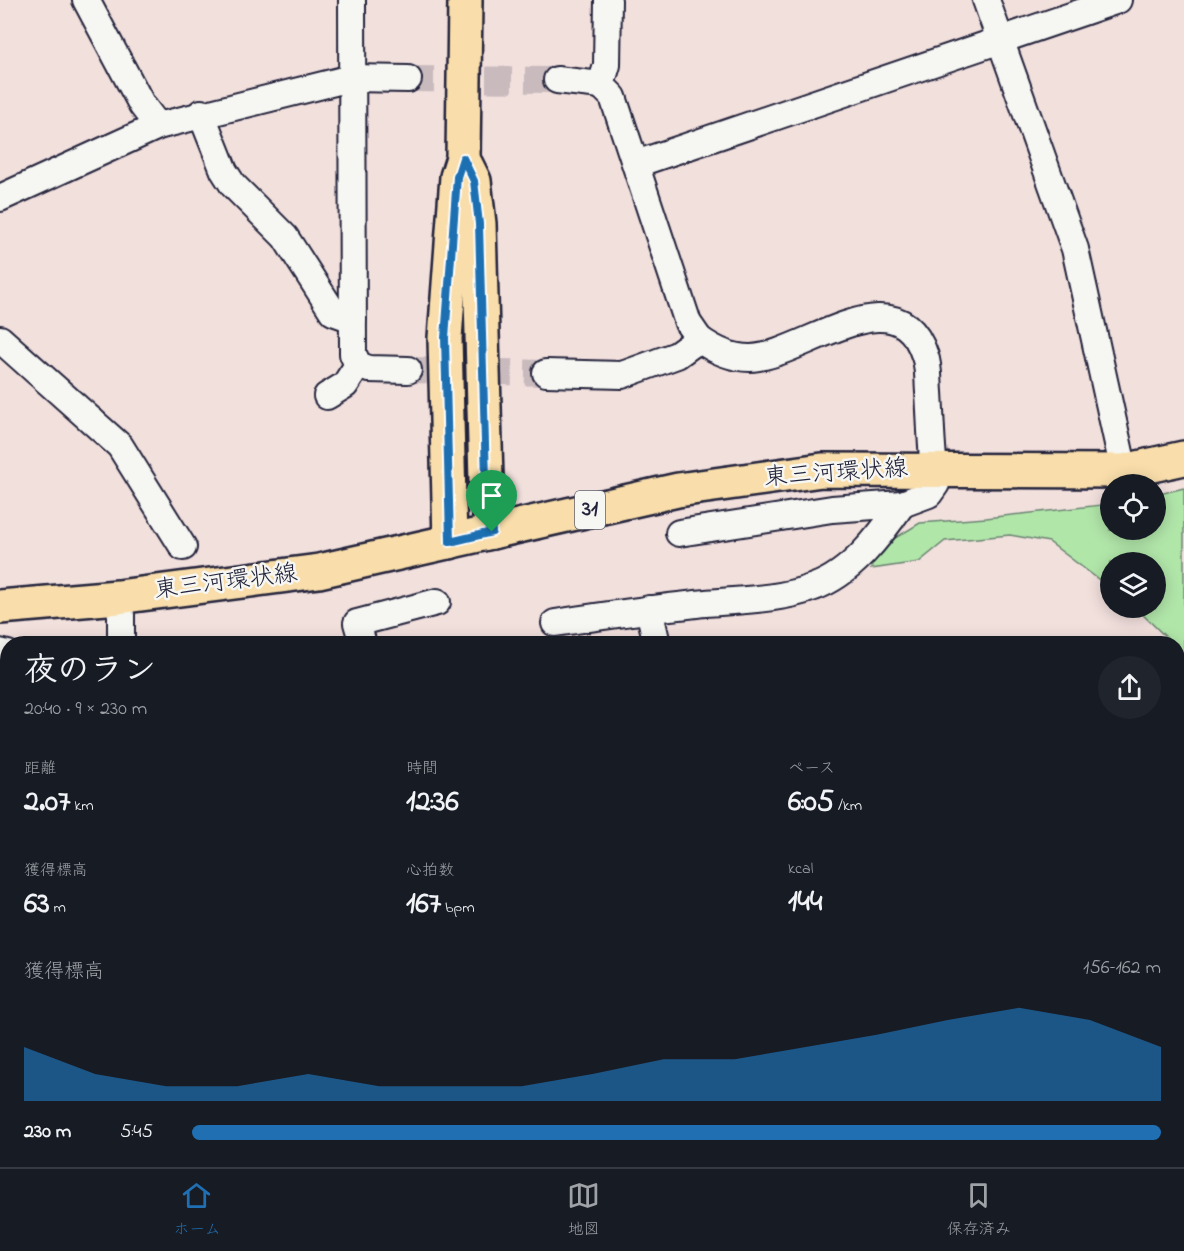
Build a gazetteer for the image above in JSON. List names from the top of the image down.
{
  "streets": {
    "main road": ["東三河環状線", "31"]
  },
  "page": {
    "heading": ["夜のラン", "20:40 · 9 × 230 m"],
    "stats": [
      ["距離", "2.07 km"],
      ["時間", "12:36"],
      ["ペース", "6:05 /km"],
      ["獲得標高", "63 m"],
      ["心拍数", "167 bpm"],
      ["kcal", "144"]
    ],
    "chart": ["獲得標高", "156–162 m"],
    "list": [
      {
        "name": "230 m",
        "note": "5:45"
      }
    ],
    "tabs": ["ホーム", "地図", "保存済み"]
  }
}
